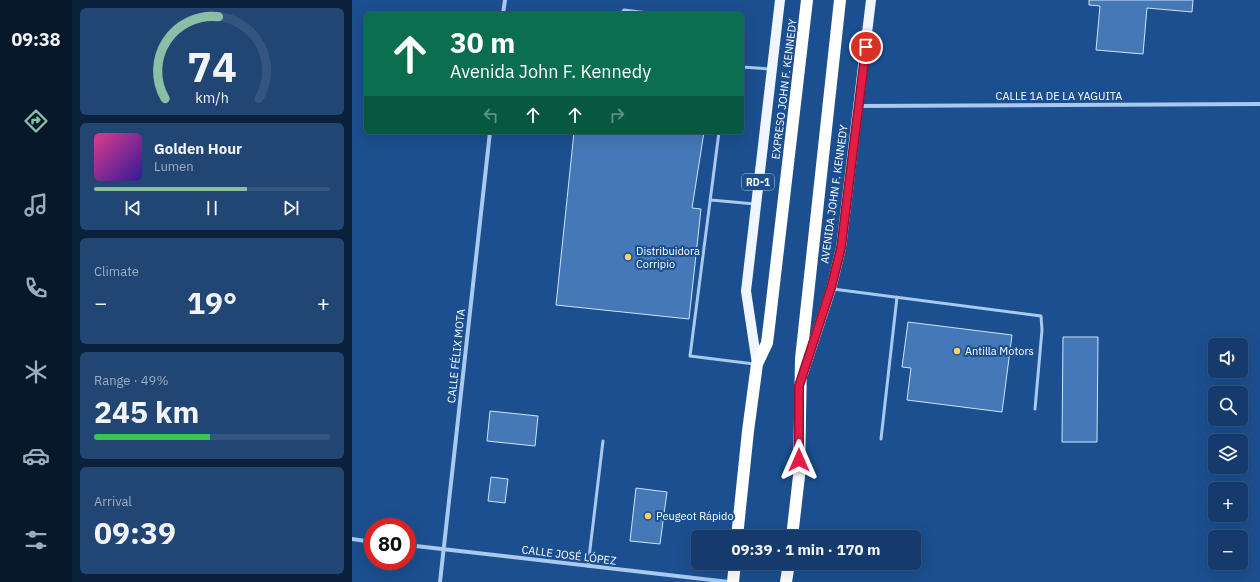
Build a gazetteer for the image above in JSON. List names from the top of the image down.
{
  "streets": {
    "highway": ["EXPRESO JOHN F. KENNEDY", "RD-1"],
    "main road": ["AVENIDA JOHN F. KENNEDY"],
    "street": ["CALLE 1A DE LA YAGUITA", "CALLE FÉLIX MOTA", "CALLE JOSÉ LÓPEZ"]
  },
  "crossings": [
    ["EXPRESO JOHN F. KENNEDY", "RD-1"],
    ["CALLE 1A DE LA YAGUITA", "AVENIDA JOHN F. KENNEDY"],
    ["CALLE FÉLIX MOTA", "CALLE JOSÉ LÓPEZ"]
  ],
  "places": ["Distribuidora Corripio", "Antilla Motors", "Peugeot Rápido"],
  "page": {
    "tabs": "09:38",
    "turn": ["30 m", "Avenida John F. Kennedy"],
    "song": ["Golden Hour", "Lumen"],
    "tile": [
      "Climate",
      ["Range · 49%", "245 km"],
      ["Arrival", "09:39"]
    ],
    "heat": ["−", "19°", "+"],
    "map_buttons": ["+", "−"],
    "limit": "80",
    "trip": "09:39 · 1 min · 170 m",
    "gauge": ["74", "km/h"]
  }
}
